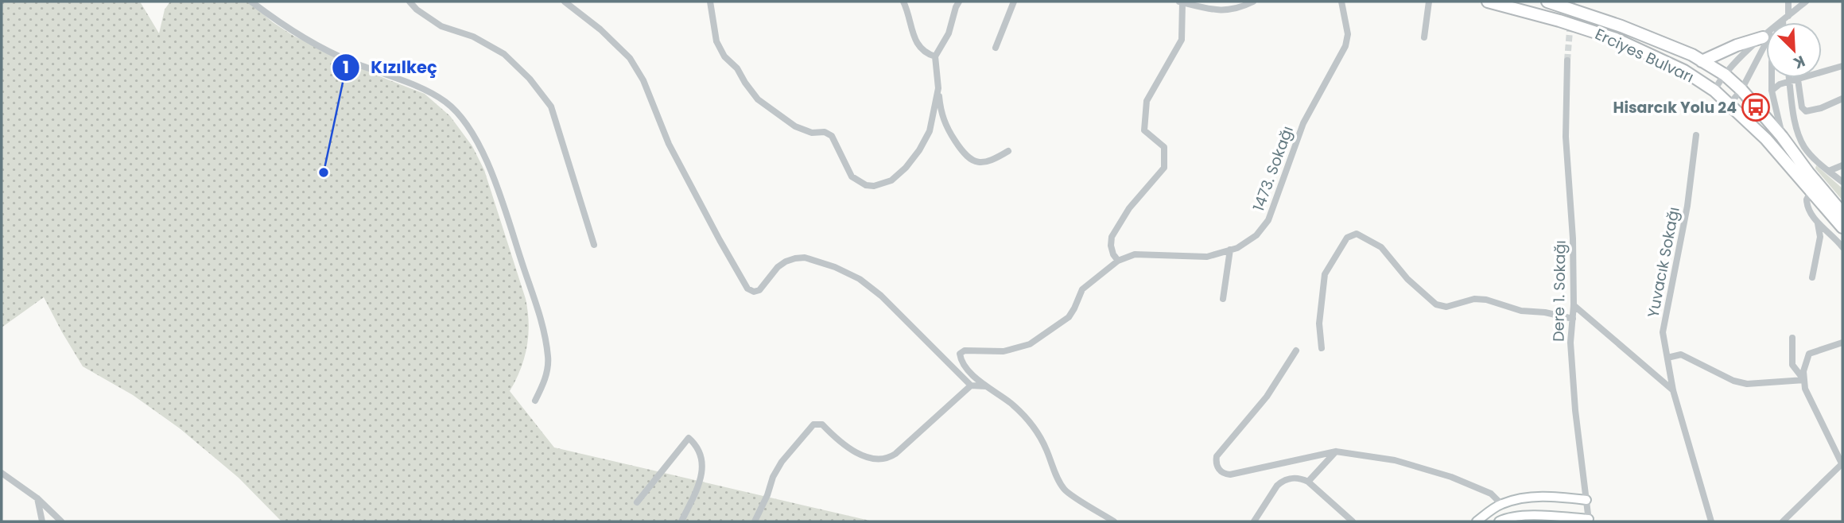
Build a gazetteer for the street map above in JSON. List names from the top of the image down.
{
  "streets": {
    "highway": ["Erciyes Bulvarı"],
    "street": ["1473. Sokağı", "Yuvacık Sokağı", "Dere 1. Sokağı"]
  },
  "places": {
    "bus stop": ["Hisarcık Yolu 24"],
    "other": ["Kızılkeç"]
  },
  "north": "bottom right"
}
